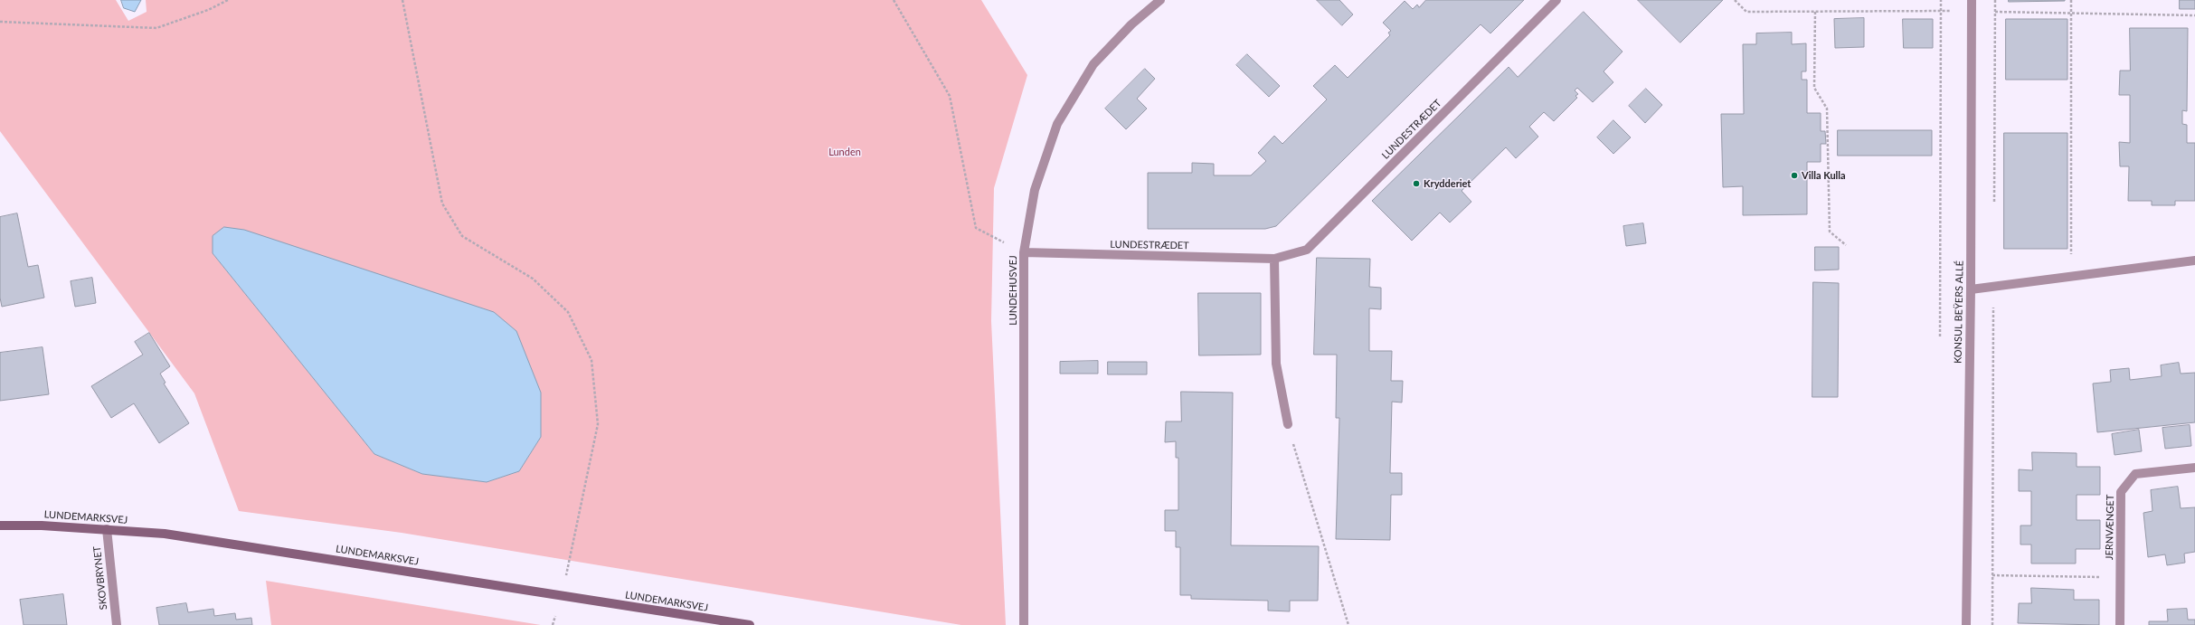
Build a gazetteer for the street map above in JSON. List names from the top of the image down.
{
  "streets": {
    "street": [
      "LUNDESTRÆDET",
      "LUNDEHUSVEJ",
      "KONSUL BEŸERS ALLÉ",
      "LUNDEMARKSVEJ",
      "JERNVÆNGET",
      "SKOVBRYNET"
    ]
  },
  "crossings": [
    ["LUNDESTRÆDET", "LUNDEHUSVEJ"],
    ["LUNDEMARKSVEJ", "SKOVBRYNET"]
  ],
  "parks": ["Lunden"],
  "places": ["Villa Kulla", "Krydderiet"]
}
